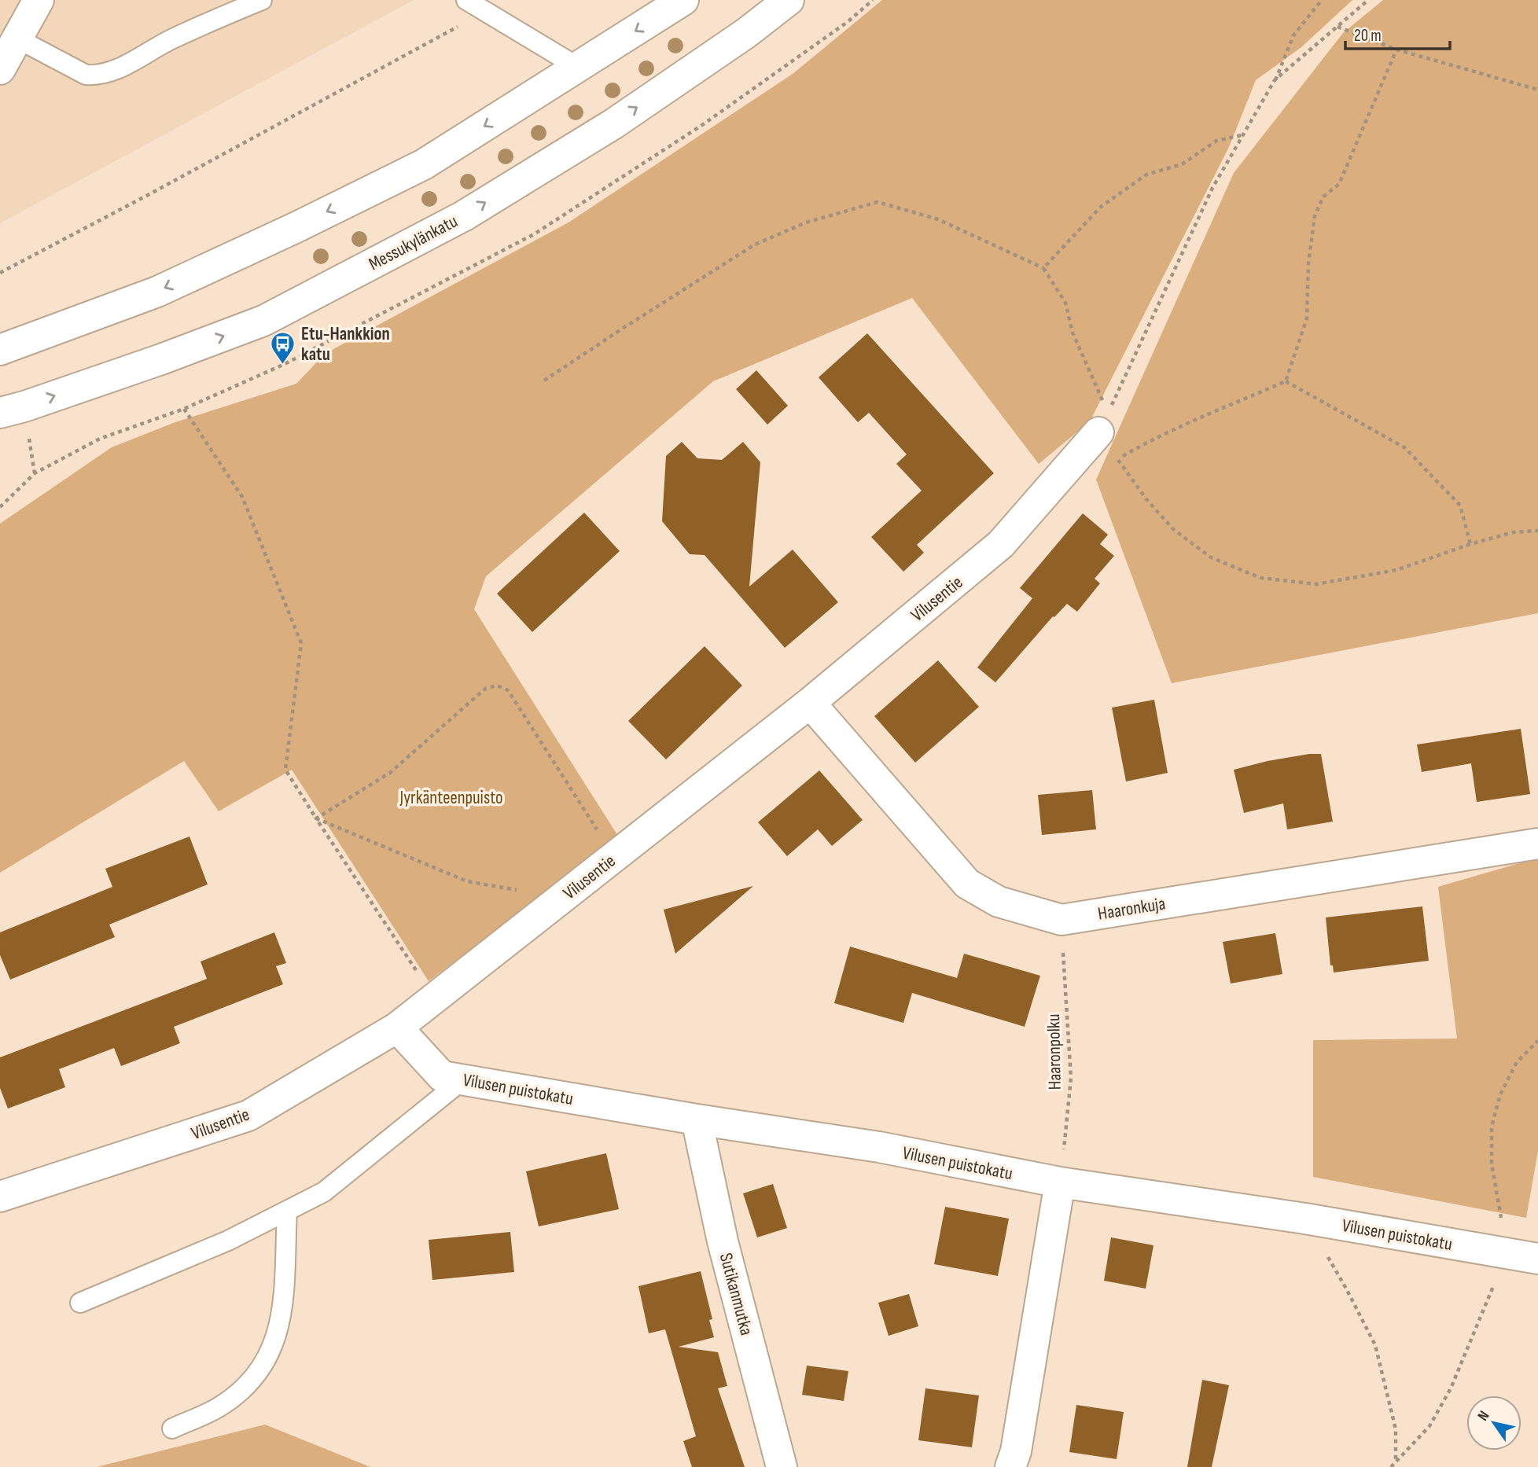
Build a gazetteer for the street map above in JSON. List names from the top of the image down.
{
  "streets": {
    "street": [
      "Messukylänkatu",
      "Vilusentie",
      "Haaronkuja",
      "Vilusen puistokatu",
      "Sutikanmutka"
    ],
    "path": ["Haaronpolku"]
  },
  "crossings": [
    ["Vilusentie", "Haaronkuja"],
    ["Vilusentie", "Vilusen puistokatu"],
    ["Haaronkuja", "Haaronpolku"],
    ["Haaronpolku", "Vilusen puistokatu"],
    ["Vilusen puistokatu", "Sutikanmutka"]
  ],
  "parks": ["Jyrkänteenpuisto"],
  "places": {
    "bus stop": ["Etu-Hankkion katu"]
  },
  "scale_bar": "20 m",
  "north": "top left"
}
